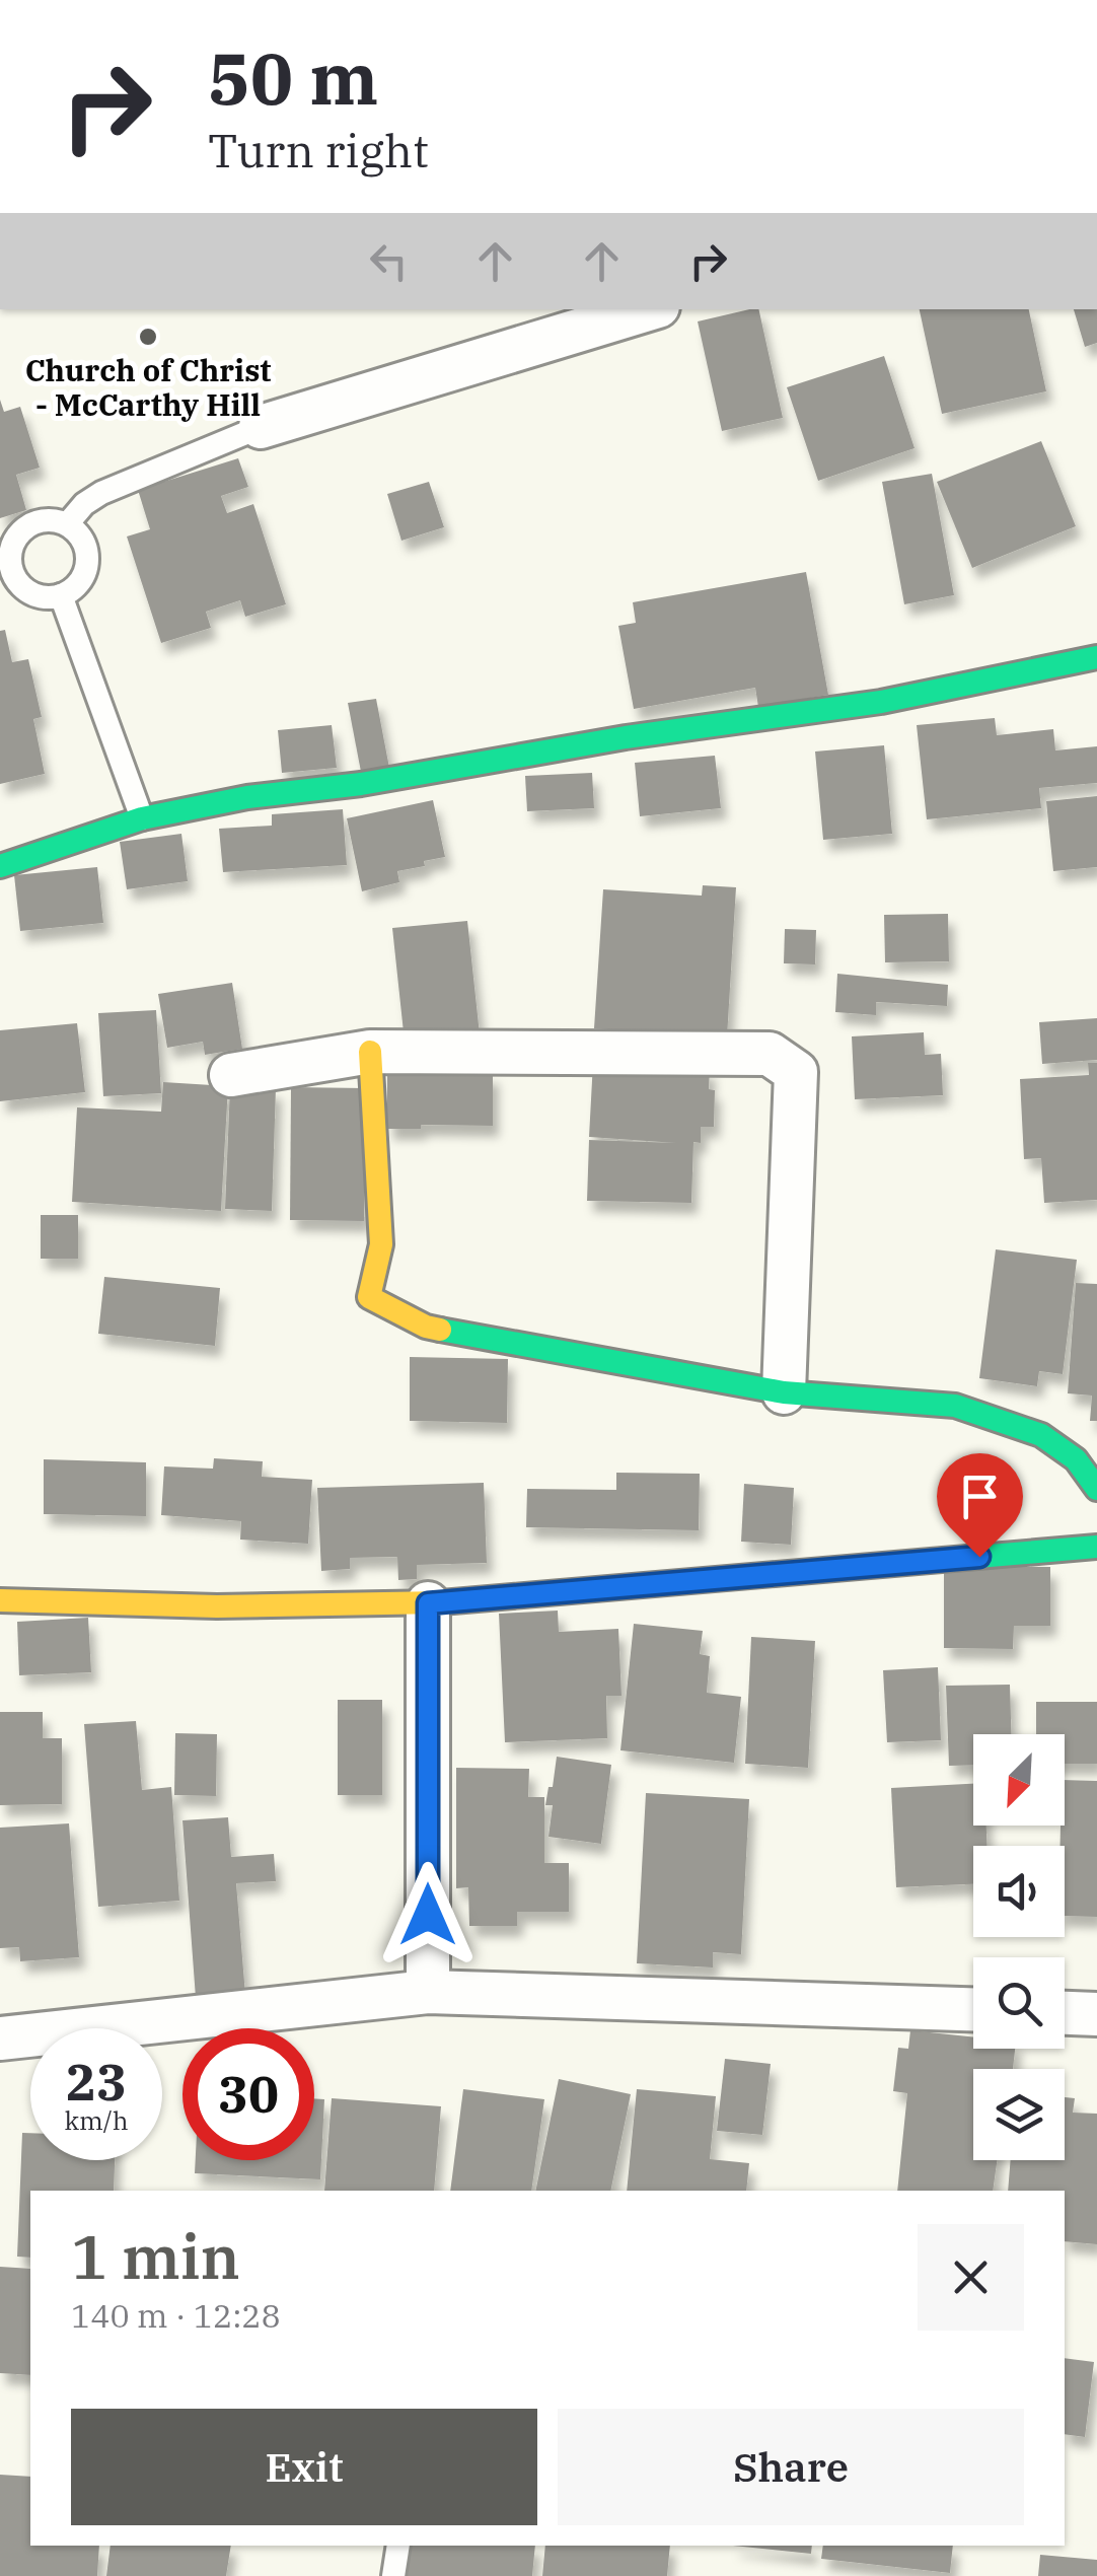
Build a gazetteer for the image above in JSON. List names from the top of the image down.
{
  "places": ["Church of Christ - McCarthy Hill"],
  "north": "bottom left",
  "page": {
    "turn": ["50 m", "Turn right"],
    "speed": "23 km/h",
    "limit": "30",
    "heading": ["1 min", "140 m · 12:28"],
    "buttons": ["Exit", "Share"]
  }
}
